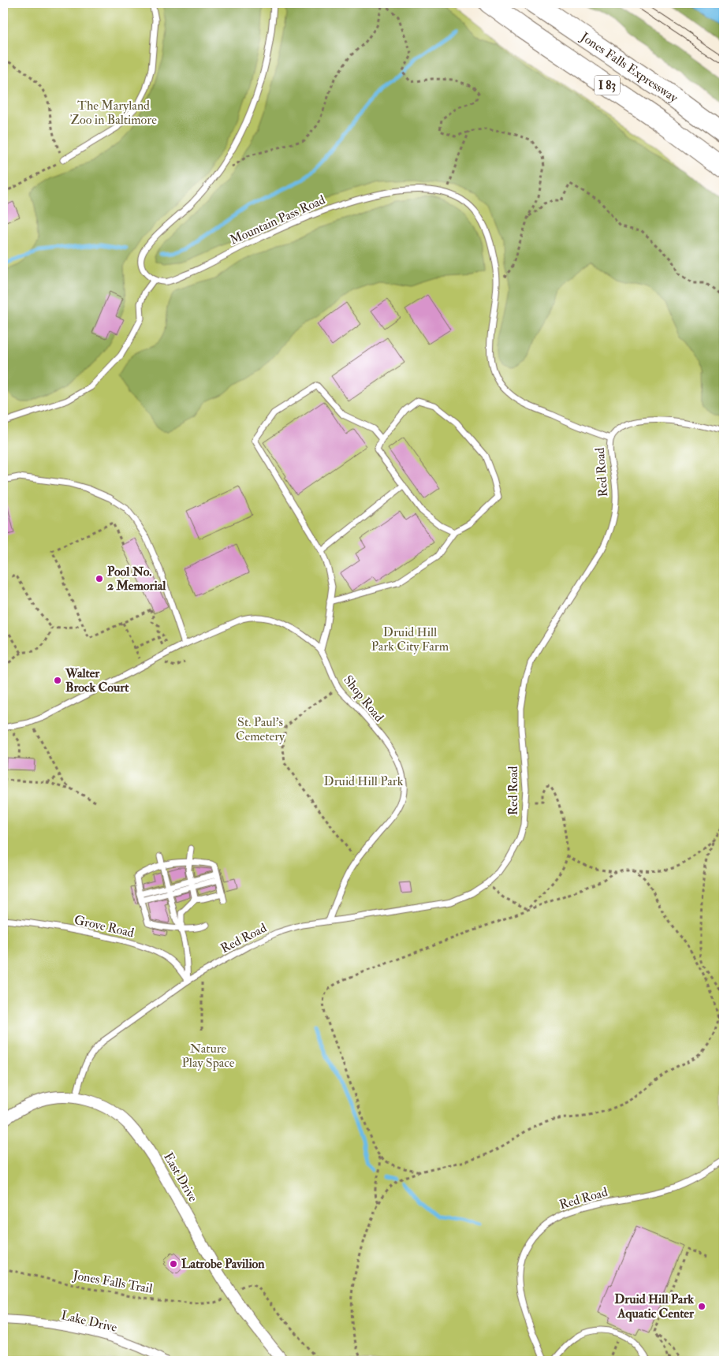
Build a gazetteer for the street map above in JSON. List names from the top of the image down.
{
  "streets": {
    "highway": ["Jones Falls Expressway", "I 83"],
    "street": ["East Drive", "Lake Drive"],
    "lane": [
      "Mountain Pass Road",
      "Red Road",
      "Shop Road",
      "Grove Road"
    ],
    "path": ["Jones Falls Trail"]
  },
  "crossings": [
    ["Mountain Pass Road", "Red Road"],
    ["Red Road", "Shop Road"],
    ["Red Road", "Grove Road"],
    ["Red Road", "East Drive"]
  ],
  "parks": [
    "The Maryland Zoo in Baltimore",
    "Druid Hill Park City Farm",
    "St. Paul's Cemetery",
    "Druid Hill Park",
    "Nature Play Space"
  ],
  "places": [
    "Pool No. 2 Memorial",
    "Walter Brock Court",
    "Latrobe Pavilion",
    "Druid Hill Park Aquatic Center"
  ]
}
